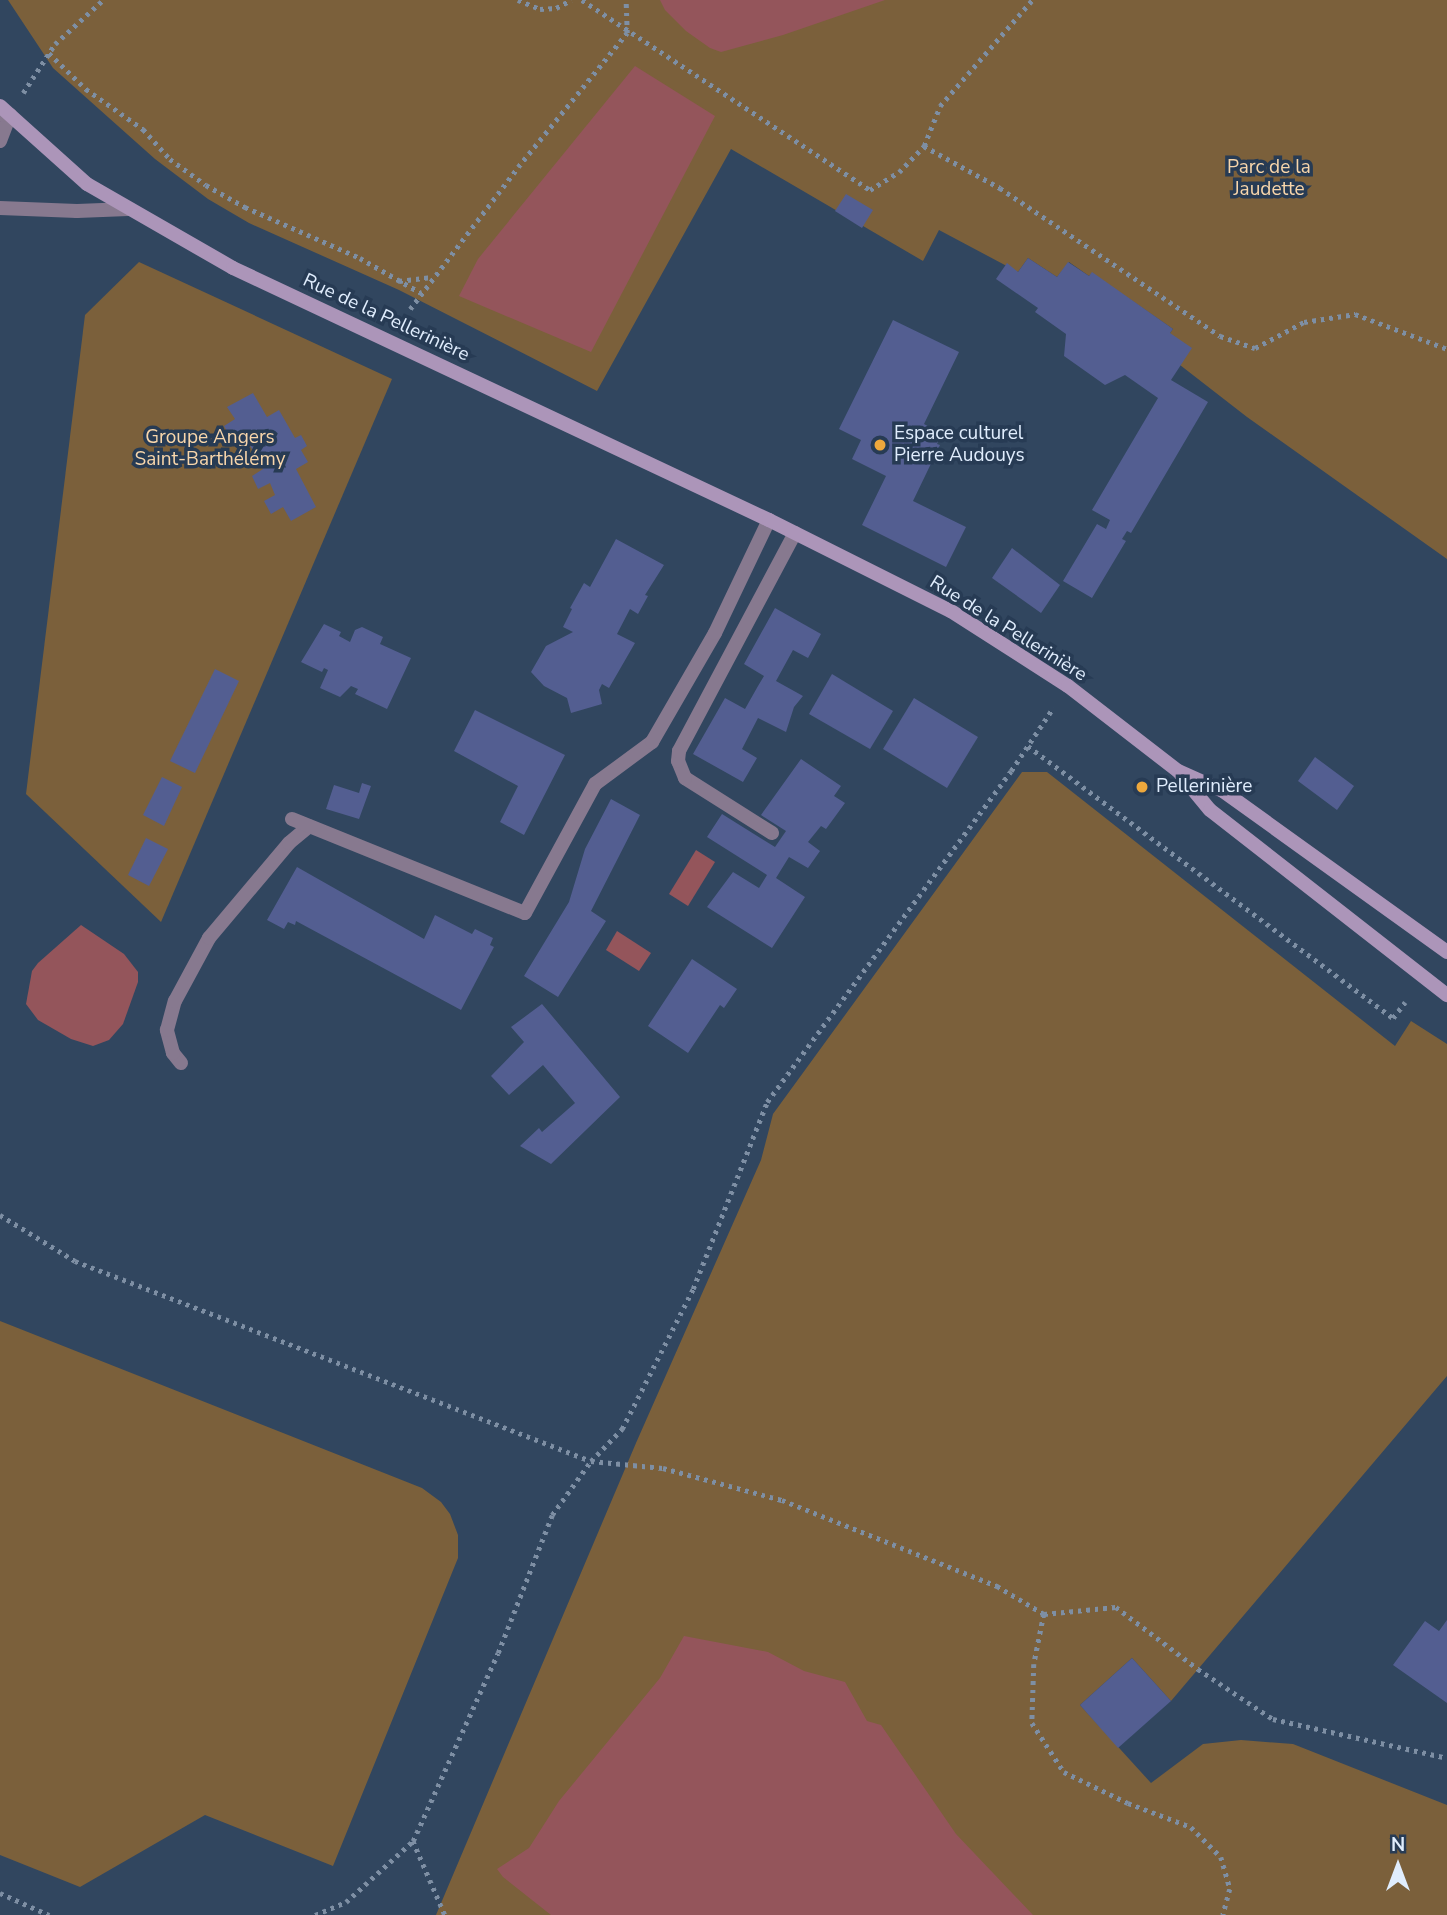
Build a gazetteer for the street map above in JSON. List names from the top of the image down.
{
  "streets": {
    "street": ["Rue de la Pellerinière"]
  },
  "parks": ["Parc de la Jaudette", "Groupe Angers Saint-Barthélémy"],
  "places": ["Espace culturel Pierre Audouys", "Pellerinière"],
  "north": "top"
}
